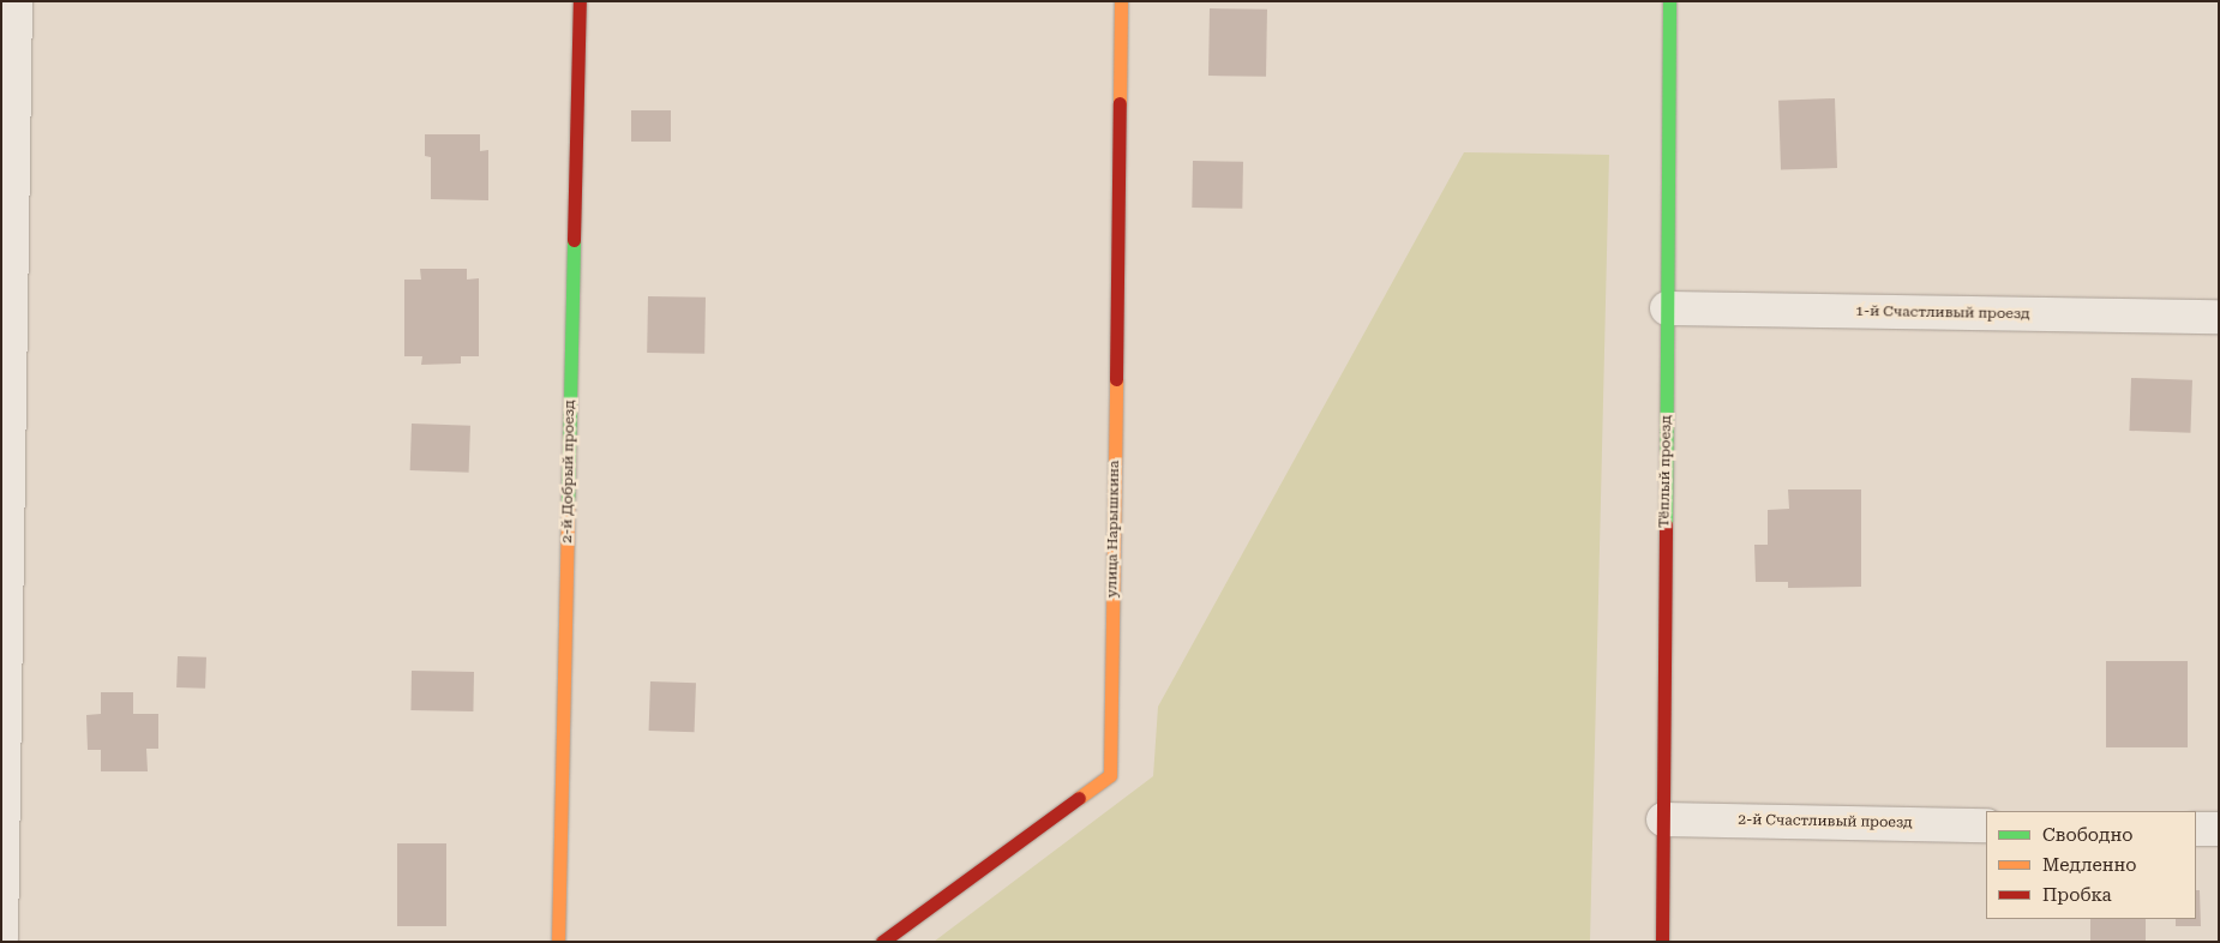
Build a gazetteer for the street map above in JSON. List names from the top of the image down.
{
  "streets": {
    "street": [
      "1-й Счастливый проезд",
      "2-й Добрый проезд",
      "Тёплый проезд",
      "улица Нарышкина",
      "2-й Счастливый проезд"
    ]
  },
  "crossings": [
    ["1-й Счастливый проезд", "Тёплый проезд"],
    ["Тёплый проезд", "2-й Счастливый проезд"]
  ],
  "legend": ["Свободно", "Медленно", "Пробка"]
}
